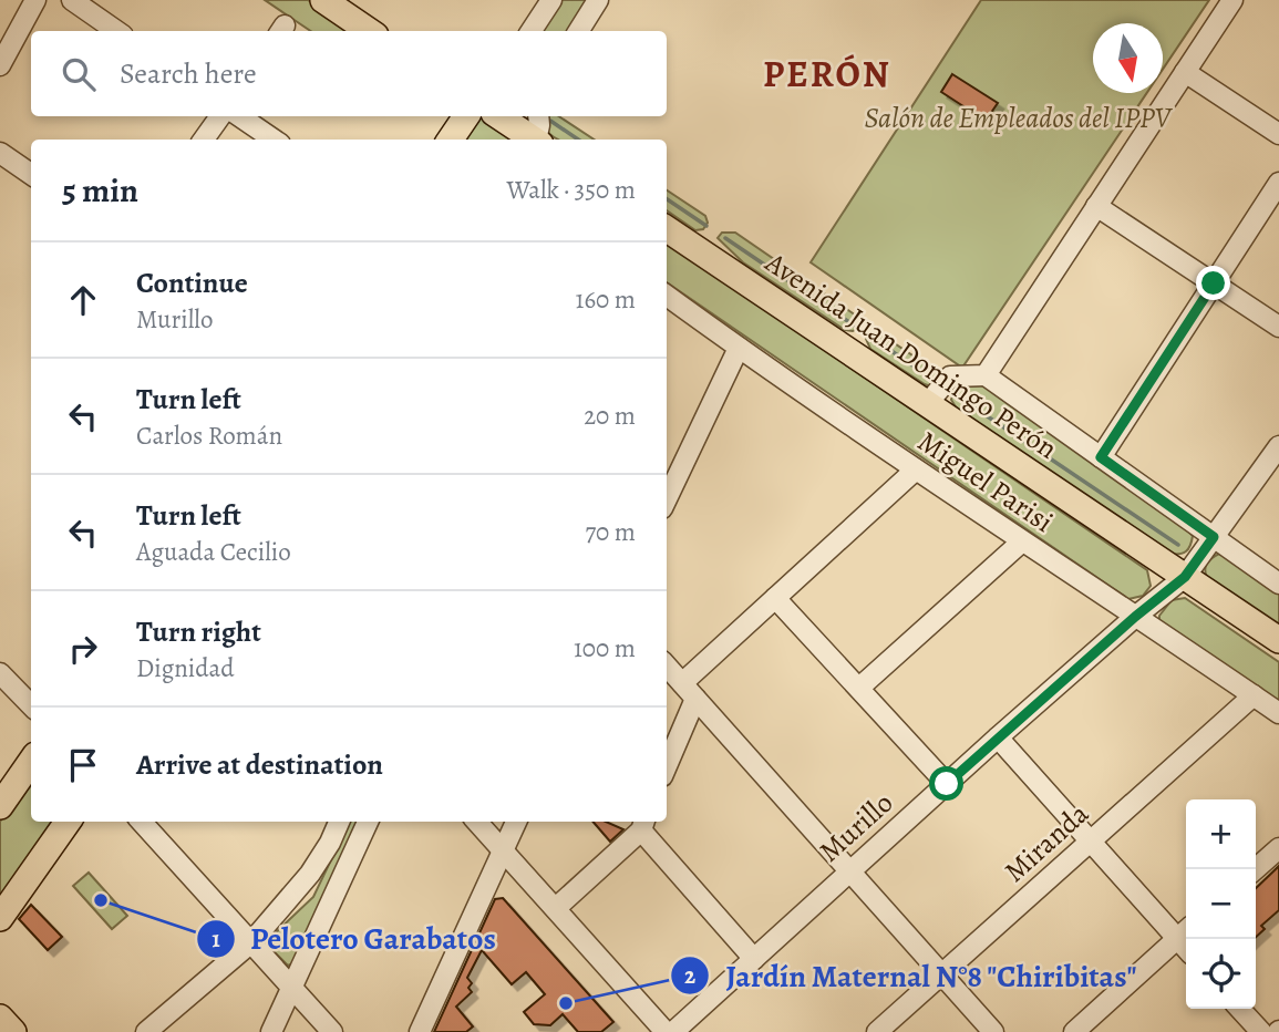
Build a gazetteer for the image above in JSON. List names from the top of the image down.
{
  "streets": {
    "main road": ["Avenida Juan Domingo Perón"],
    "street": ["Miguel Parisi", "Murillo", "Miranda"]
  },
  "crossings": [
    ["Avenida Juan Domingo Perón", "Murillo"],
    ["Miguel Parisi", "Murillo"],
    ["Miguel Parisi", "Miranda"]
  ],
  "districts": ["PERÓN"],
  "parks": ["Salón de Empleados del IPPV"],
  "places": ["Pelotero Garabatos", "Jardín Maternal N°8 \"Chiribitas\""],
  "north": "bottom",
  "page": {
    "search": "Search here",
    "heading": ["5 min", "Walk · 350 m"],
    "list": [
      ["Continue", "Murillo", "160 m"],
      ["Turn left", "Carlos Román", "20 m"],
      ["Turn left", "Aguada Cecilio", "70 m"],
      ["Turn right", "Dignidad", "100 m"],
      "Arrive at destination"
    ],
    "map_buttons": ["+", "−"]
  }
}
